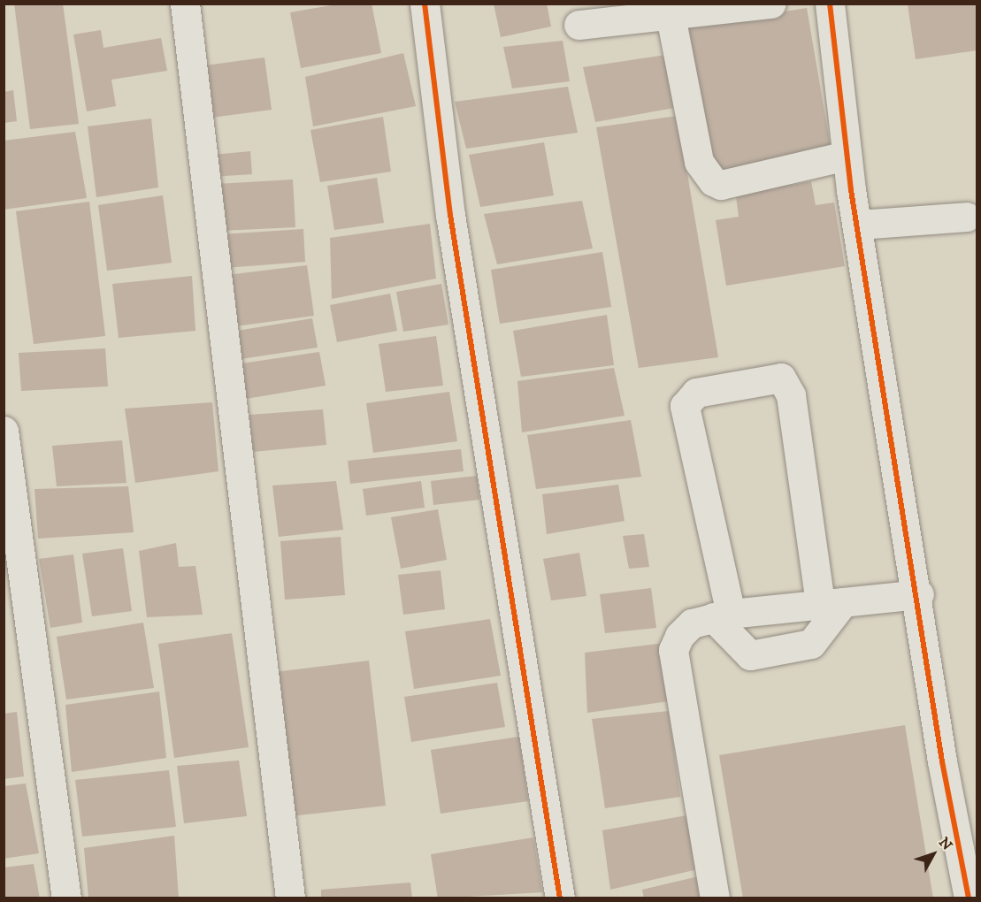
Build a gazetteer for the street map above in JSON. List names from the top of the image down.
{
  "north": "top right"
}
